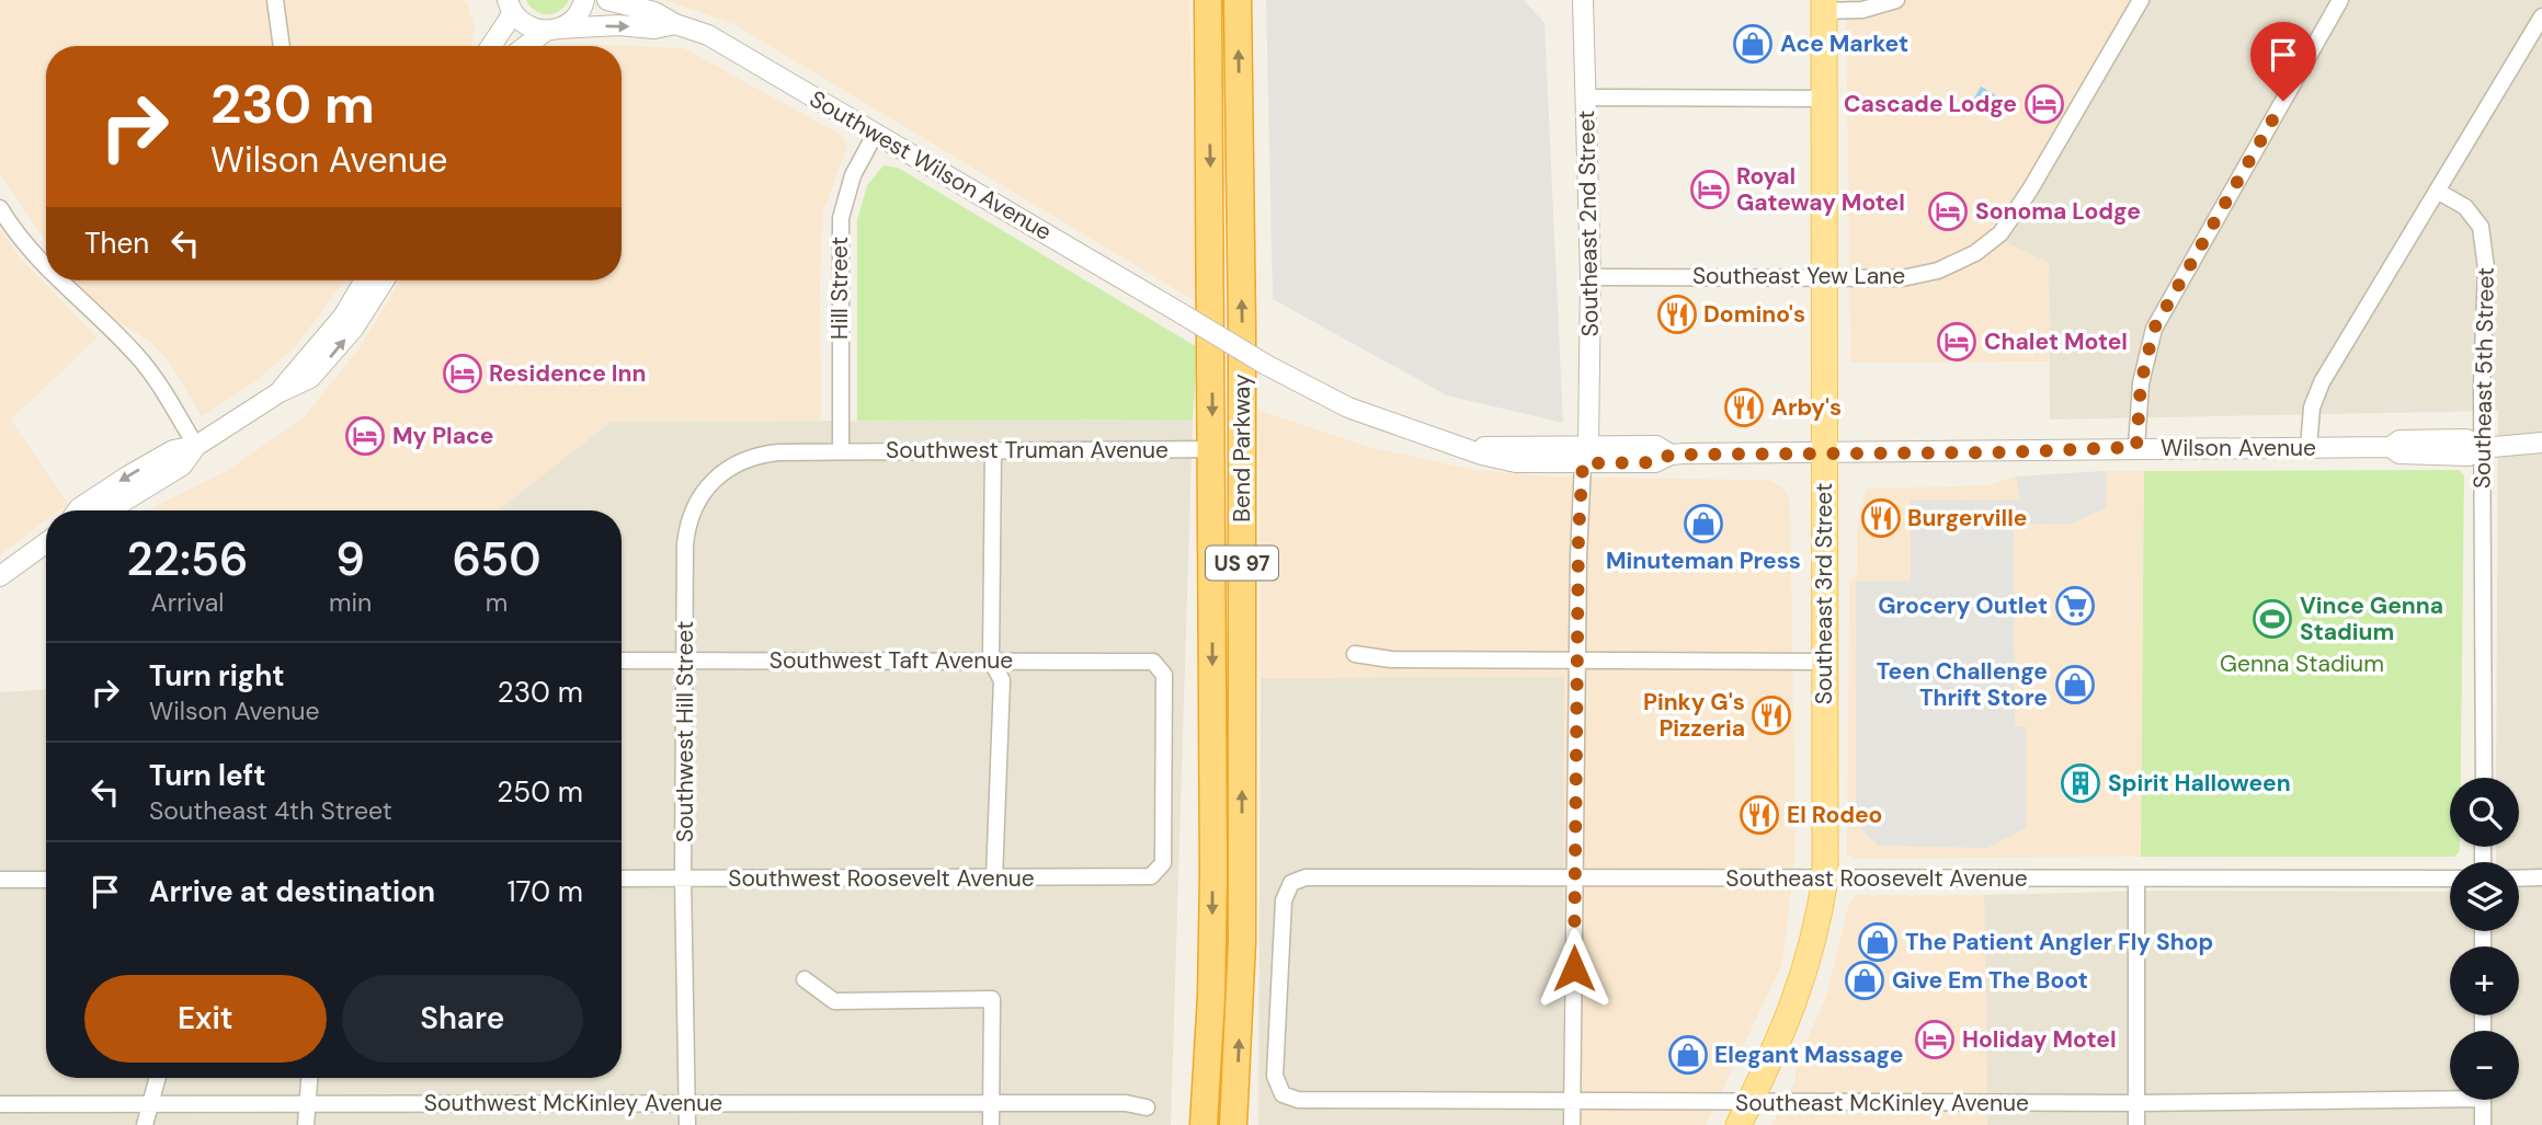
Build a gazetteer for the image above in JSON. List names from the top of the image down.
{
  "streets": {
    "highway": ["Bend Parkway", "US 97"],
    "main road": ["Southeast 3rd Street"],
    "street": [
      "Southwest Wilson Avenue",
      "Southeast 2nd Street",
      "Southeast Yew Lane",
      "Hill Street",
      "Southeast 5th Street",
      "Wilson Avenue",
      "Southwest Truman Avenue",
      "Southwest Taft Avenue",
      "Southwest Hill Street",
      "Southwest Roosevelt Avenue",
      "Southeast Roosevelt Avenue",
      "Southwest McKinley Avenue",
      "Southeast McKinley Avenue"
    ]
  },
  "crossings": [
    ["Southwest Wilson Avenue", "Hill Street"],
    ["Southwest Wilson Avenue", "Wilson Avenue"],
    ["Southeast 2nd Street", "Southeast Yew Lane"],
    ["Southeast 2nd Street", "Wilson Avenue"],
    ["Southeast 2nd Street", "Southeast Roosevelt Avenue"],
    ["Southeast 2nd Street", "Southeast McKinley Avenue"],
    ["Southeast Yew Lane", "Southeast 3rd Street"],
    ["Hill Street", "Southwest Truman Avenue"],
    ["Hill Street", "Southwest Hill Street"],
    ["Southeast 5th Street", "Wilson Avenue"],
    ["Bend Parkway", "Southwest Truman Avenue"],
    ["Wilson Avenue", "Southeast 3rd Street"],
    ["Southwest Truman Avenue", "Southwest Hill Street"],
    ["Southeast 3rd Street", "Southeast Roosevelt Avenue"],
    ["Southeast 3rd Street", "Southeast McKinley Avenue"],
    ["Southwest Taft Avenue", "Southwest Hill Street"],
    ["Southwest Taft Avenue", "Southwest Roosevelt Avenue"],
    ["Southwest Hill Street", "Southwest Roosevelt Avenue"],
    ["Southwest Hill Street", "Southwest McKinley Avenue"],
    ["Southeast Roosevelt Avenue", "Southeast McKinley Avenue"]
  ],
  "parks": ["Genna Stadium"],
  "places": {
    "shop": [
      "Ace Market",
      "Minuteman Press",
      "Teen Challenge Thrift Store",
      "The Patient Angler Fly Shop",
      "Give Em The Boot",
      "Elegant Massage"
    ],
    "hotel": [
      "Cascade Lodge",
      "Royal Gateway Motel",
      "Sonoma Lodge",
      "Chalet Motel",
      "Residence Inn",
      "My Place",
      "Holiday Motel"
    ],
    "restaurant": [
      "Domino's",
      "Arby's",
      "Burgerville",
      "Pinky G's Pizzeria",
      "El Rodeo"
    ],
    "supermarket": ["Grocery Outlet"],
    "sports": ["Vince Genna Stadium"],
    "building": ["Spirit Halloween"]
  },
  "page": {
    "turn": ["230 m", "Wilson Avenue"],
    "then": "Then",
    "eta": [
      "22:56",
      "Arrival",
      "9",
      "min",
      "650",
      "m"
    ],
    "list": [
      {
        "name": "Turn right",
        "note": "Wilson Avenue",
        "value": "230 m"
      },
      {
        "name": "Turn left",
        "note": "Southeast 4th Street",
        "value": "250 m"
      },
      {
        "name": "Arrive at destination",
        "value": "170 m"
      }
    ],
    "map_buttons": ["+", "−"],
    "buttons": ["Exit", "Share"]
  }
}
